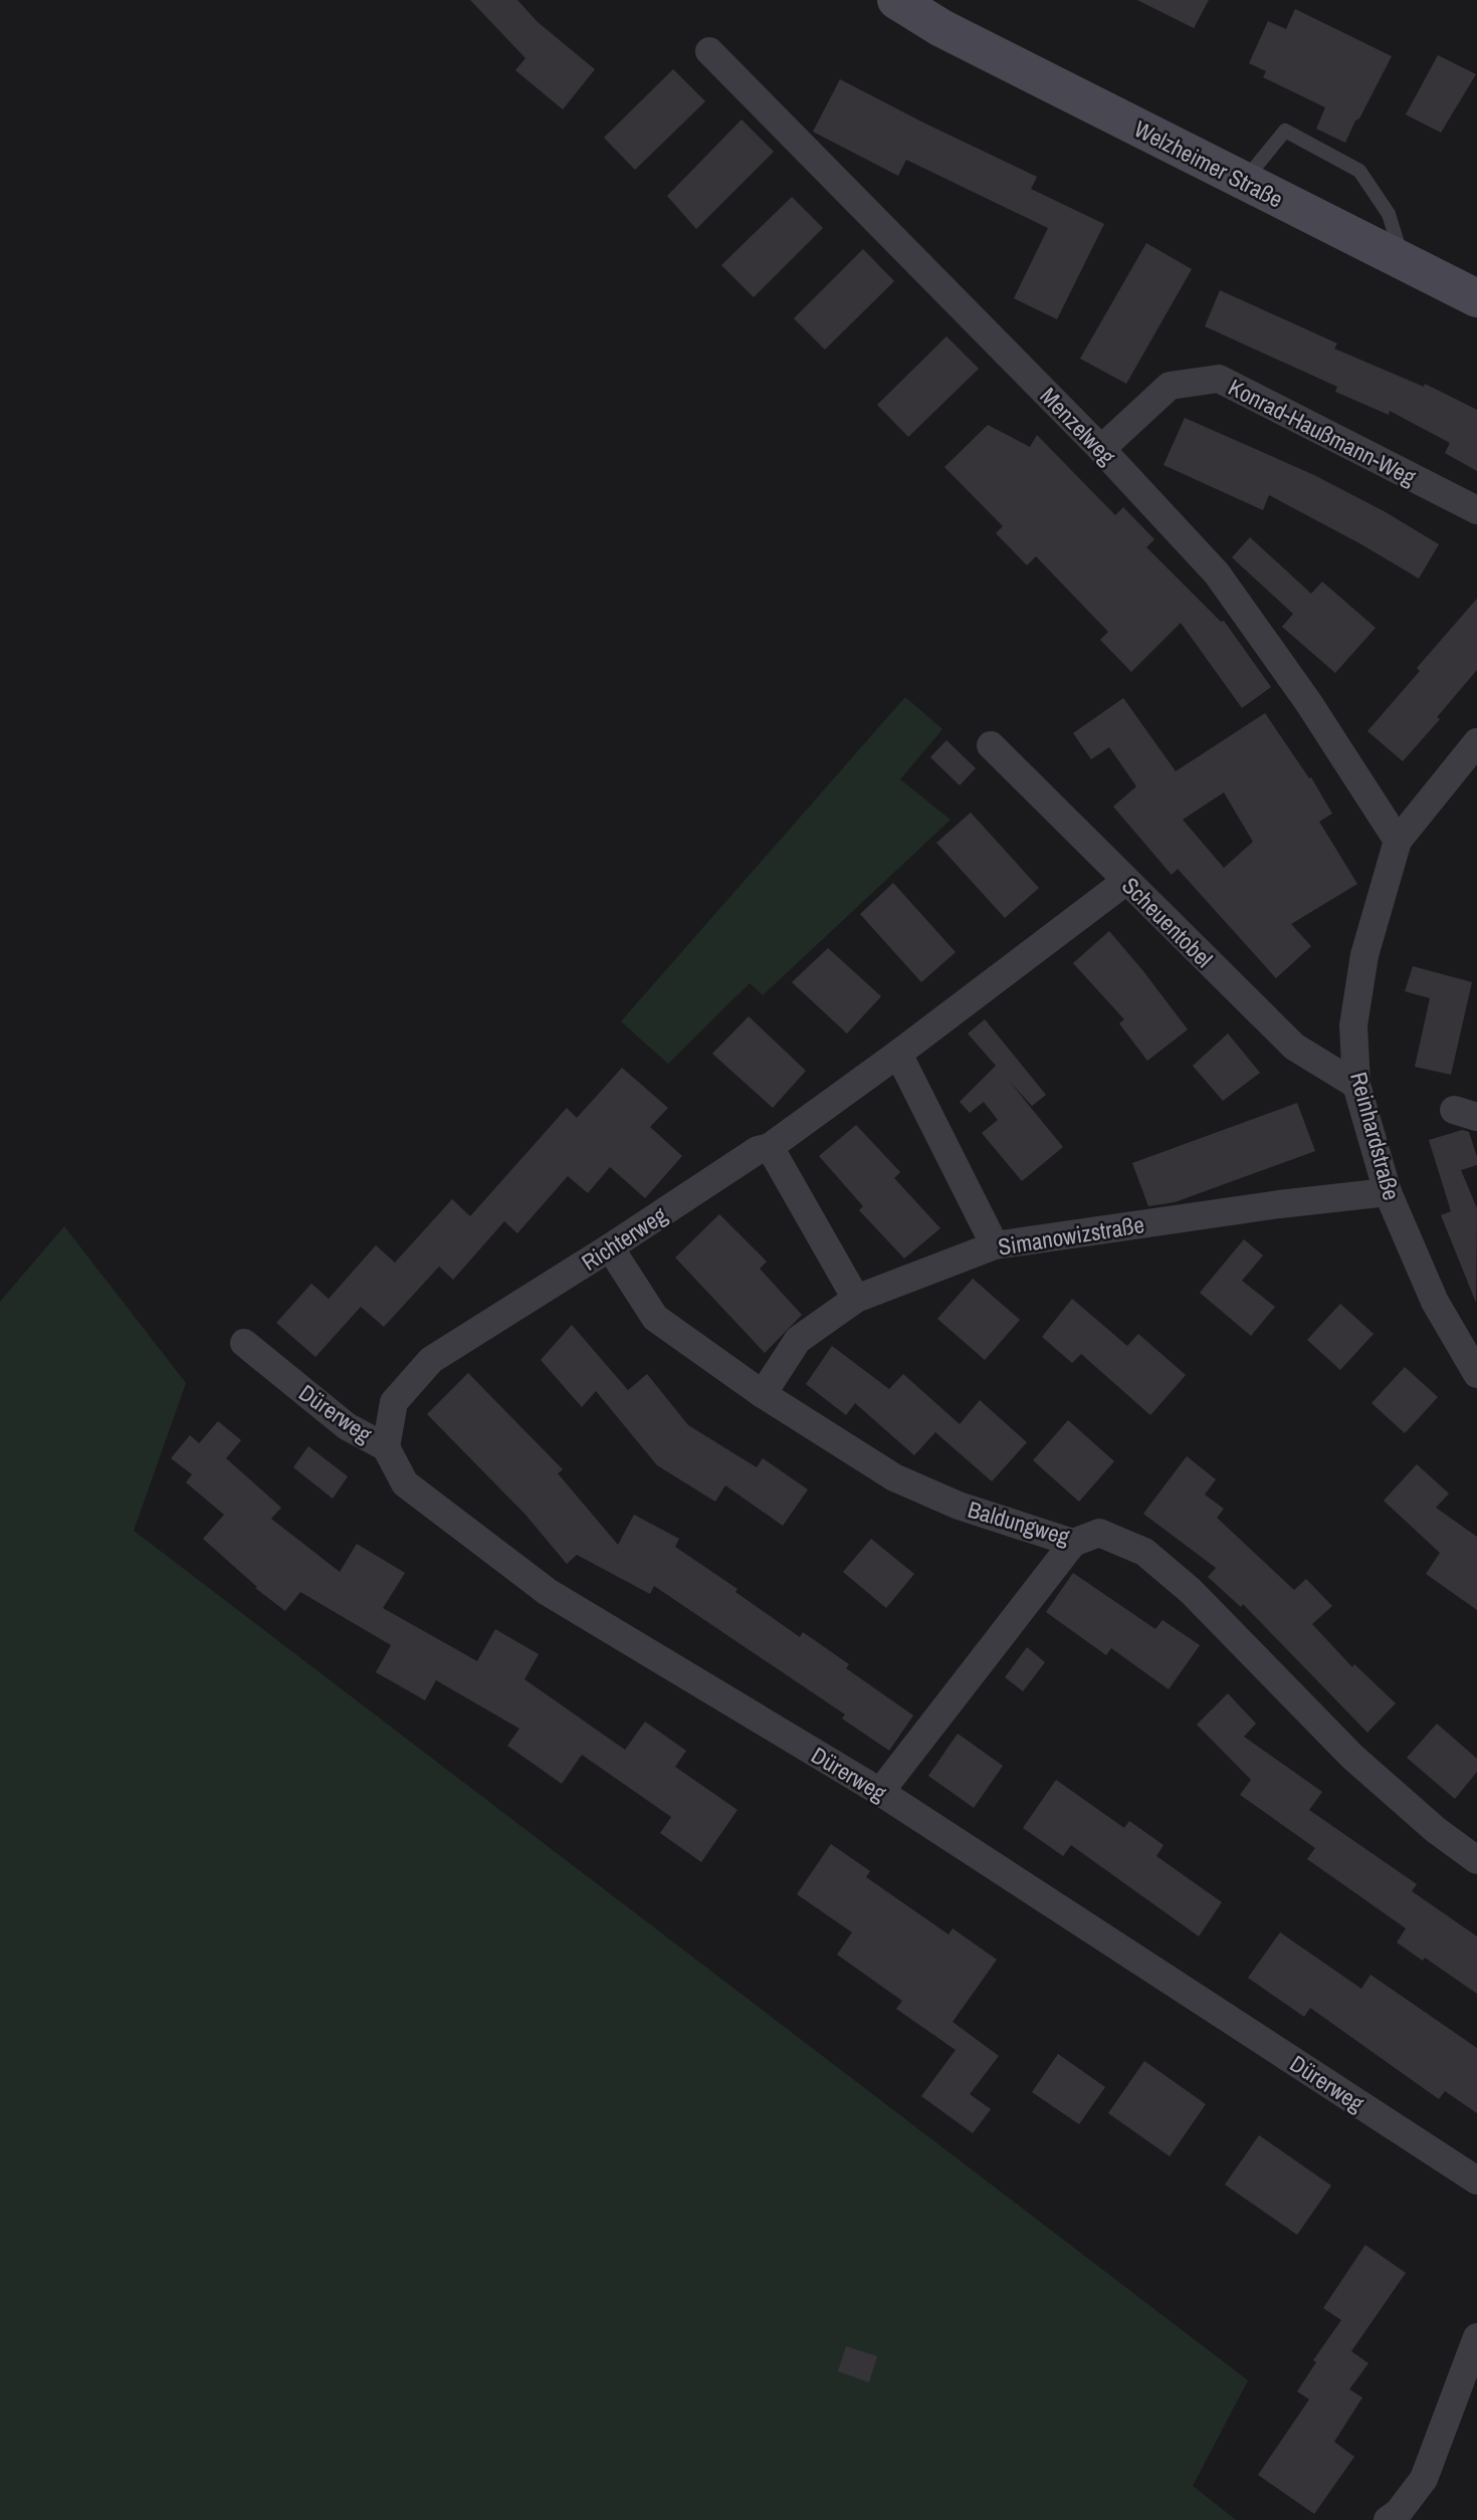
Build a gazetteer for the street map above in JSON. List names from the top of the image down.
{
  "streets": {
    "main road": ["Welzheimer Straße"],
    "street": [
      "Menzelweg",
      "Konrad-Haußmann-Weg",
      "Scheuentobel",
      "Reinhardstraße",
      "Simanowizstraße",
      "Richterweg",
      "Dürerweg",
      "Baldungweg"
    ]
  },
  "crossings": [
    ["Menzelweg", "Konrad-Haußmann-Weg"],
    ["Menzelweg", "Reinhardstraße"],
    ["Scheuentobel", "Reinhardstraße"],
    ["Scheuentobel", "Richterweg"],
    ["Reinhardstraße", "Simanowizstraße"],
    ["Simanowizstraße", "Baldungweg"],
    ["Richterweg", "Dürerweg"],
    ["Richterweg", "Baldungweg"]
  ]
}
